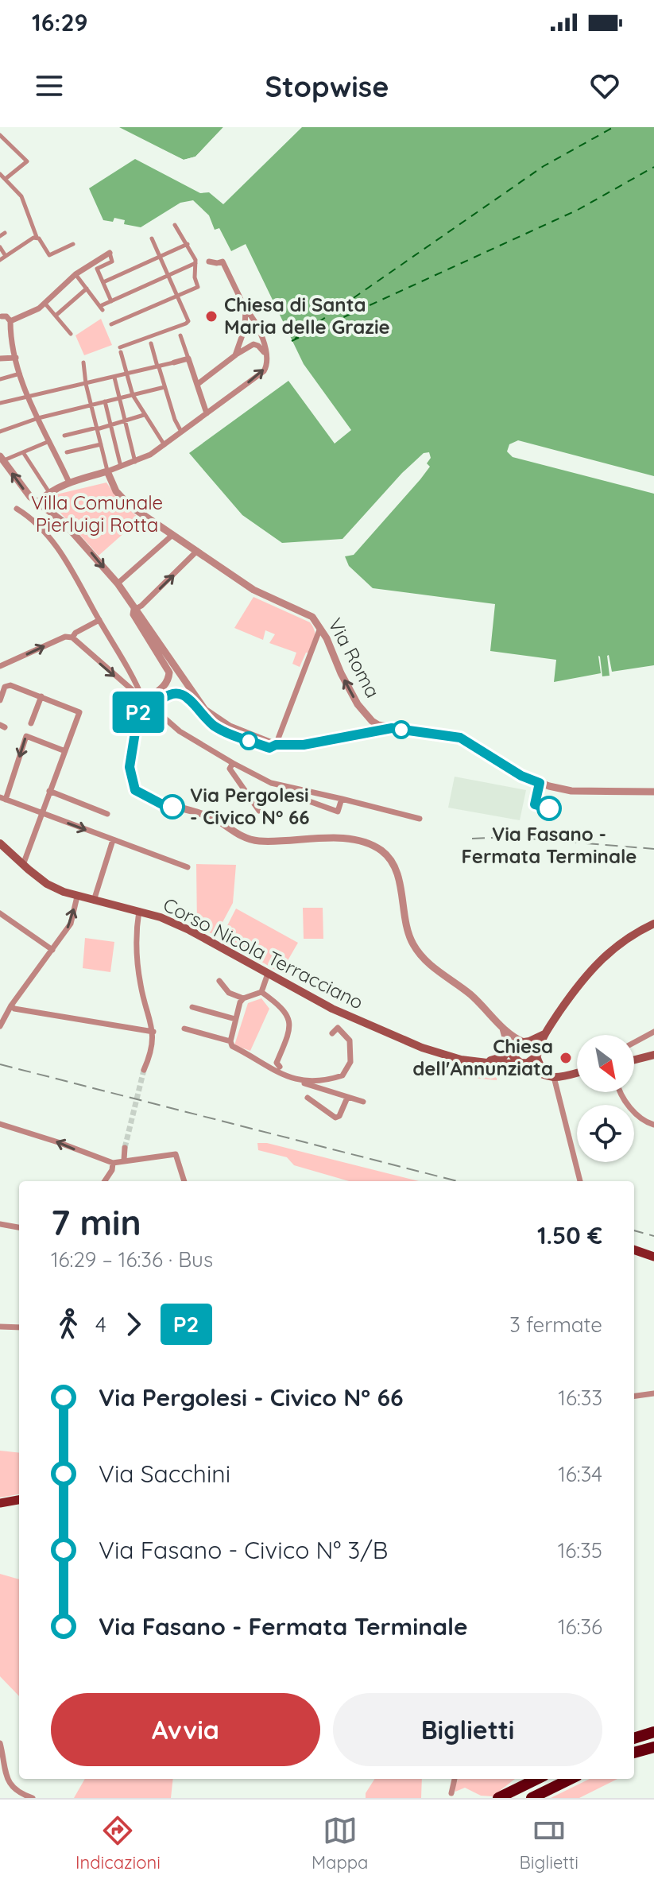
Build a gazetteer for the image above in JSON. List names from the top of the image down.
{
  "streets": {
    "main road": ["Corso Nicola Terracciano"],
    "street": ["Via Roma"]
  },
  "parks": ["Villa Comunale Pierluigi Rotta"],
  "places": [
    "Chiesa di Santa Maria delle Grazie",
    "Via Pergolesi - Civico N° 66",
    "Via Fasano - Fermata Terminale",
    "Chiesa dell'Annunziata"
  ],
  "lines": ["bus line P2"],
  "north": "bottom right",
  "page": {
    "status": "16:29",
    "header": "Stopwise",
    "on_map": "P2",
    "heading": ["7 min", "16:29 – 16:36 · Bus", "1.50 €"],
    "legs": ["4", "P2", "3 fermate"],
    "list": [
      {
        "name": "Via Pergolesi - Civico N° 66",
        "value": "16:33"
      },
      {
        "name": "Via Sacchini",
        "value": "16:34"
      },
      {
        "name": "Via Fasano - Civico N° 3/B",
        "value": "16:35"
      },
      {
        "name": "Via Fasano - Fermata Terminale",
        "value": "16:36"
      }
    ],
    "buttons": ["Avvia", "Biglietti"],
    "tabs": ["Indicazioni", "Mappa", "Biglietti"]
  }
}
